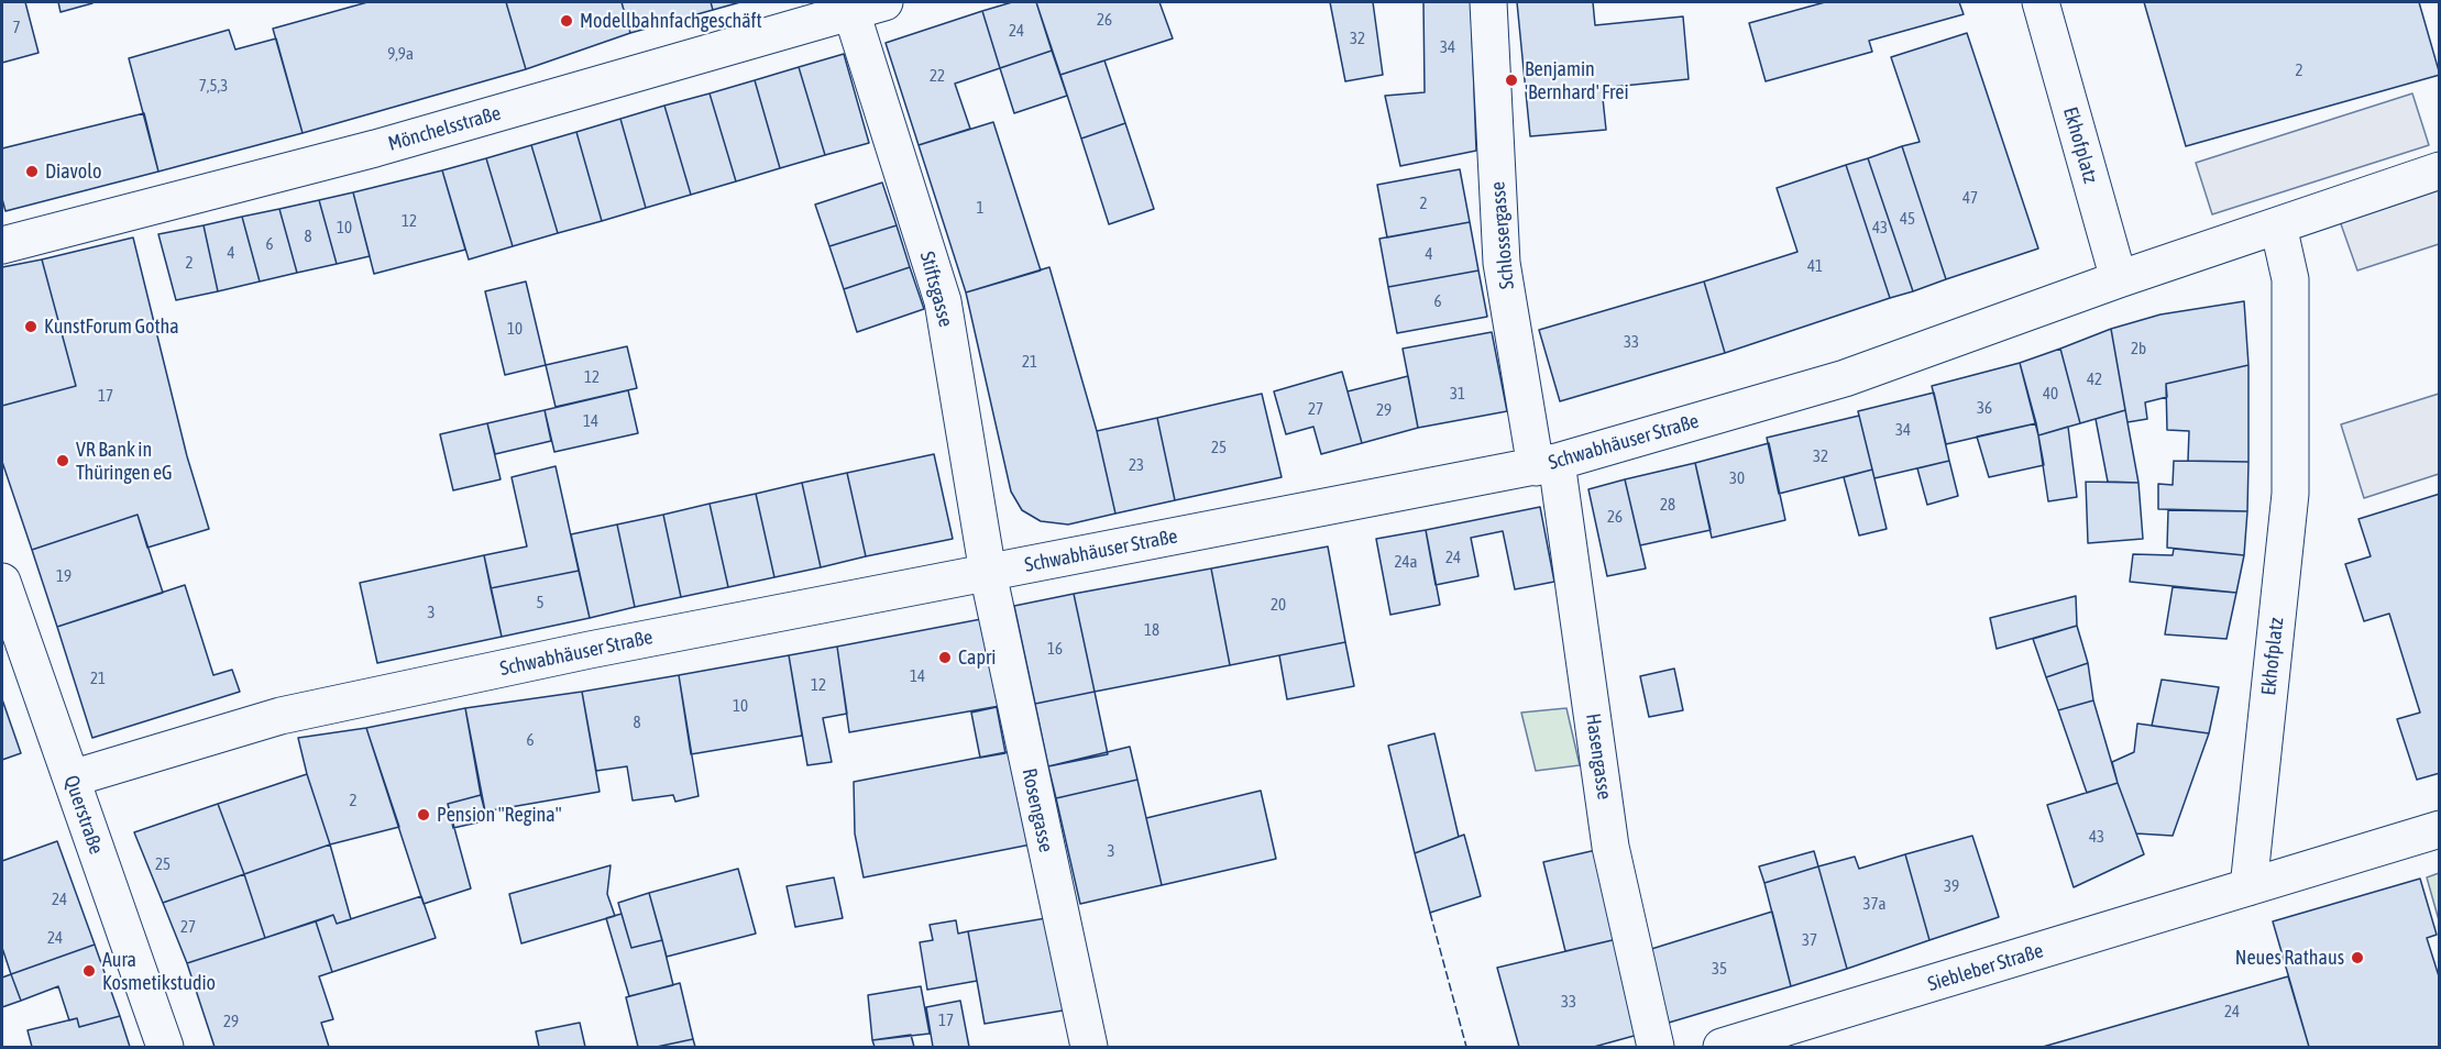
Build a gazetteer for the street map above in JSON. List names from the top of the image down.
{
  "streets": {
    "street": [
      "Mönchelsstraße",
      "Ekhofplatz",
      "Schlossergasse",
      "Stiftsgasse",
      "Schwabhäuser Straße",
      "Hasengasse",
      "Rosengasse",
      "Querstraße",
      "Siebleber Straße"
    ]
  },
  "crossings": [
    ["Mönchelsstraße", "Stiftsgasse"],
    ["Ekhofplatz", "Schwabhäuser Straße"],
    ["Ekhofplatz", "Siebleber Straße"],
    ["Schlossergasse", "Schwabhäuser Straße"],
    ["Schlossergasse", "Hasengasse"],
    ["Stiftsgasse", "Schwabhäuser Straße"],
    ["Stiftsgasse", "Rosengasse"],
    ["Schwabhäuser Straße", "Hasengasse"],
    ["Schwabhäuser Straße", "Rosengasse"],
    ["Schwabhäuser Straße", "Querstraße"]
  ],
  "places": [
    "Modellbahnfachgeschäft",
    "Benjamin 'Bernhard' Frei",
    "Diavolo",
    "KunstForum Gotha",
    "VR Bank in Thüringen eG",
    "Capri",
    "Pension \"Regina\"",
    "Neues Rathaus",
    "Aura Kosmetikstudio"
  ],
  "house_numbers": [
    "26",
    "7",
    "24",
    "32",
    "34",
    "9,9a",
    "2",
    "22",
    "7,5,3",
    "47",
    "2",
    "1",
    "45",
    "12",
    "10",
    "43",
    "8",
    "6",
    "4",
    "4",
    "2",
    "41",
    "6",
    "10",
    "33",
    "2b",
    "21",
    "12",
    "42",
    "31",
    "40",
    "17",
    "36",
    "27",
    "29",
    "14",
    "34",
    "25",
    "32",
    "23",
    "30",
    "28",
    "26",
    "24",
    "24a",
    "19",
    "5",
    "20",
    "3",
    "18",
    "16",
    "14",
    "21",
    "12",
    "10",
    "8",
    "6",
    "2",
    "43",
    "3",
    "25",
    "39",
    "24",
    "37a",
    "27",
    "24",
    "37",
    "35",
    "33",
    "24",
    "17",
    "29"
  ]
}
